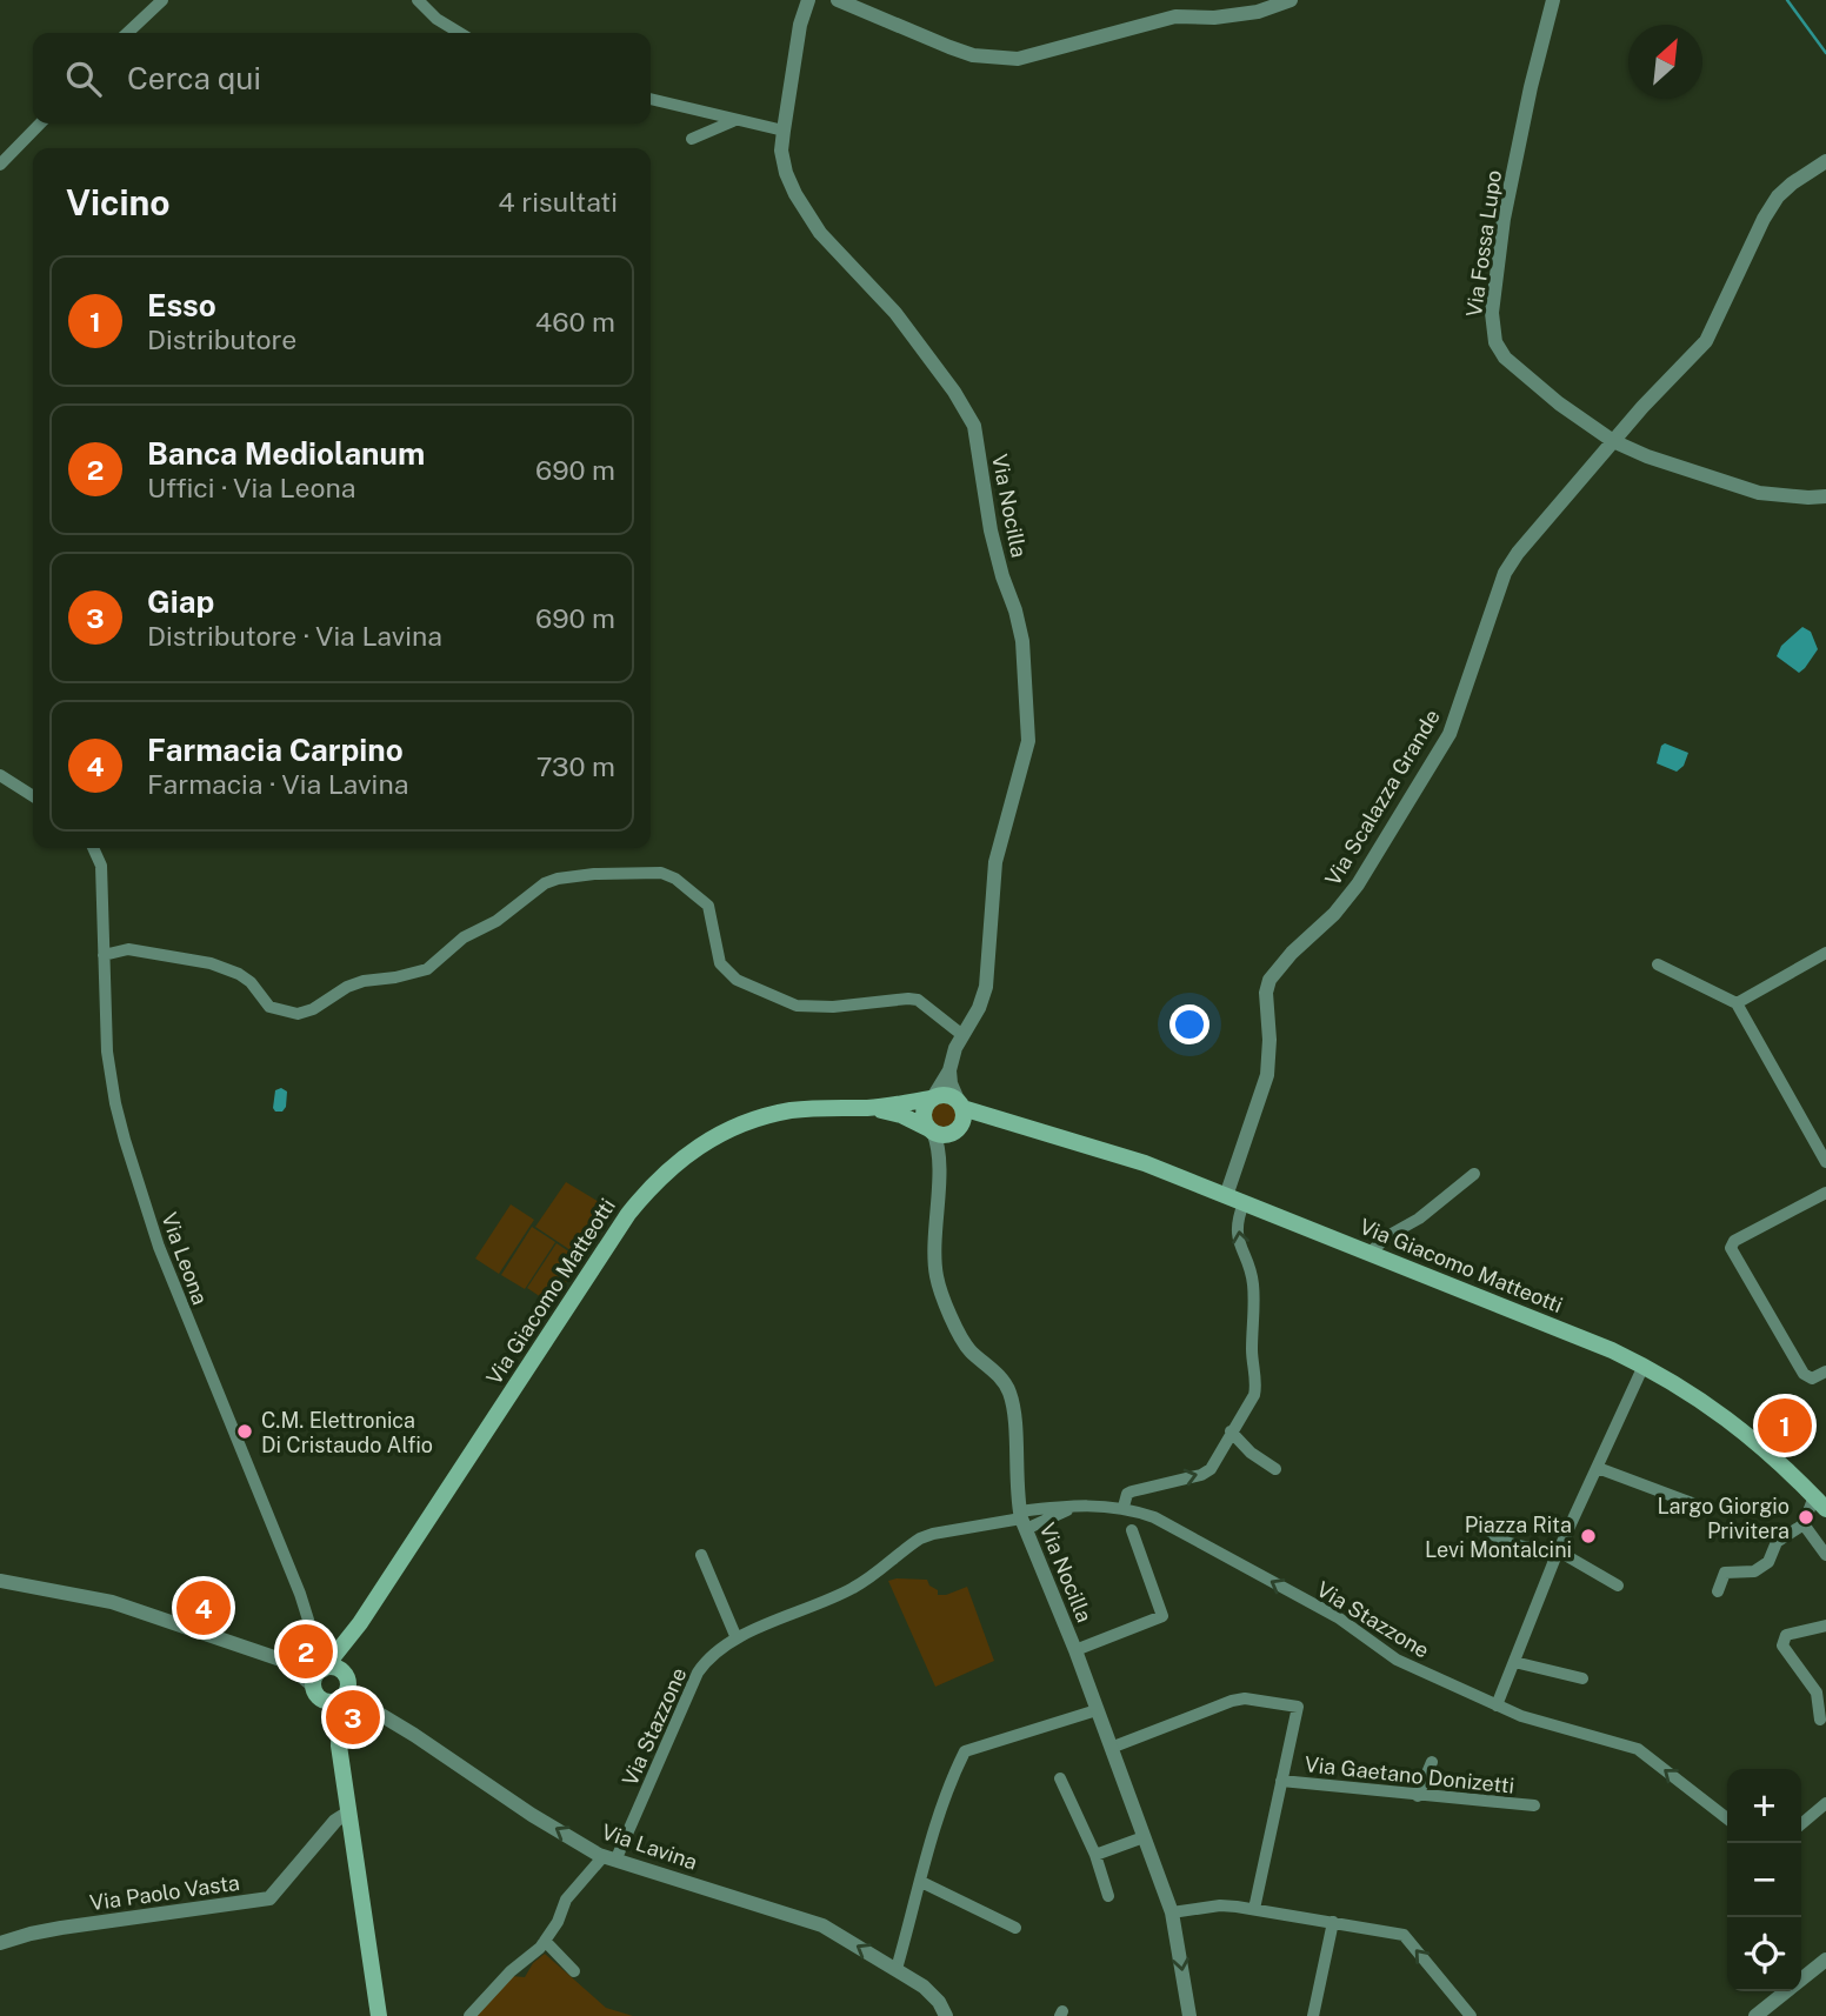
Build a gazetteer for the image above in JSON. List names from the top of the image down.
{
  "streets": {
    "main road": ["Via Giacomo Matteotti"],
    "street": [
      "Via Fossa Lupo",
      "Via Nocilla",
      "Via Scalazza Grande",
      "Via Leona",
      "Via Stazzone",
      "Via Gaetano Donizetti",
      "Via Lavina",
      "Via Paolo Vasta"
    ]
  },
  "crossings": [
    ["Via Fossa Lupo", "Via Scalazza Grande"],
    ["Via Nocilla", "Via Stazzone"],
    ["Via Scalazza Grande", "Via Giacomo Matteotti"],
    ["Via Stazzone", "Via Lavina"]
  ],
  "one_way": ["Via Stazzone", "Via Lavina"],
  "places": ["C.M. Elettronica Di Cristaudo Alfio", "Largo Giorgio Privitera", "Piazza Rita Levi Montalcini"],
  "north": "top right",
  "page": {
    "search": "Cerca qui",
    "heading": ["Vicino", "4 risultati"],
    "list": [
      {
        "mark": "1",
        "name": "Esso",
        "note": "Distributore",
        "value": "460 m"
      },
      {
        "mark": "2",
        "name": "Banca Mediolanum",
        "note": "Uffici · Via Leona",
        "value": "690 m"
      },
      {
        "mark": "3",
        "name": "Giap",
        "note": "Distributore · Via Lavina",
        "value": "690 m"
      },
      {
        "mark": "4",
        "name": "Farmacia Carpino",
        "note": "Farmacia · Via Lavina",
        "value": "730 m"
      }
    ],
    "pins": [
      "1",
      "4",
      "2",
      "3"
    ],
    "map_buttons": ["+", "−"]
  }
}
